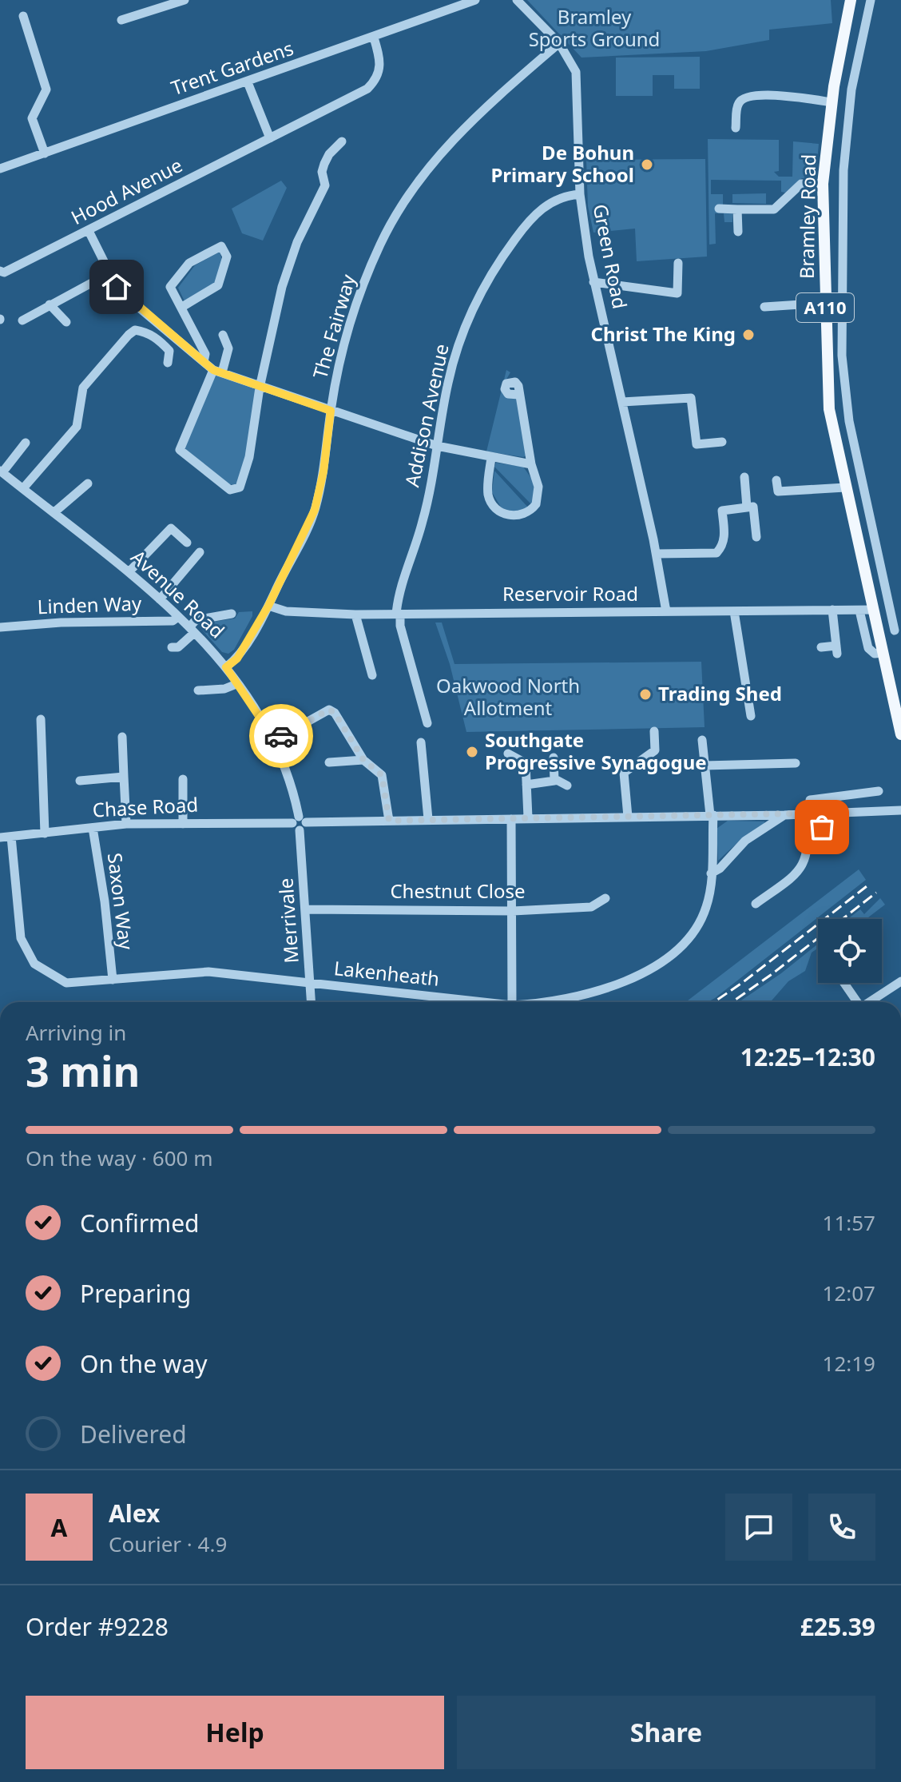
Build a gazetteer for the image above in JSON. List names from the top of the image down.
{
  "streets": {
    "main road": ["Bramley Road", "A110"],
    "street": [
      "Trent Gardens",
      "Hood Avenue",
      "Green Road",
      "The Fairway",
      "Addison Avenue",
      "Avenue Road",
      "Reservoir Road",
      "Linden Way",
      "Chase Road",
      "Chestnut Close",
      "Saxon Way",
      "Merrivale",
      "Lakenheath"
    ]
  },
  "crossings": [
    ["Trent Gardens", "Hood Avenue"],
    ["Bramley Road", "Reservoir Road"],
    ["Green Road", "The Fairway"],
    ["Green Road", "Addison Avenue"],
    ["Green Road", "Reservoir Road"],
    ["The Fairway", "Avenue Road"],
    ["The Fairway", "Reservoir Road"],
    ["Addison Avenue", "Reservoir Road"],
    ["Avenue Road", "Linden Way"],
    ["Avenue Road", "Chase Road"],
    ["Avenue Road", "Merrivale"],
    ["Chase Road", "Saxon Way"],
    ["Chase Road", "Merrivale"],
    ["Chase Road", "Lakenheath"],
    ["Chestnut Close", "Merrivale"],
    ["Saxon Way", "Lakenheath"],
    ["Merrivale", "Lakenheath"]
  ],
  "parks": ["Bramley Sports Ground", "Oakwood North Allotment"],
  "places": [
    "De Bohun Primary School",
    "Christ The King",
    "Trading Shed",
    "Southgate Progressive Synagogue"
  ],
  "page": {
    "heading": ["3 min", "Arriving in", "12:25–12:30"],
    "panel": [
      "Alex",
      "Courier · 4.9",
      "Order #9228",
      "£25.39"
    ],
    "bar": "On the way · 600 m",
    "list": [
      ["Confirmed", "11:57"],
      ["Preparing", "12:07"],
      ["On the way", "12:19"],
      "Delivered"
    ],
    "round": "A",
    "buttons": ["Help", "Share"]
  }
}
